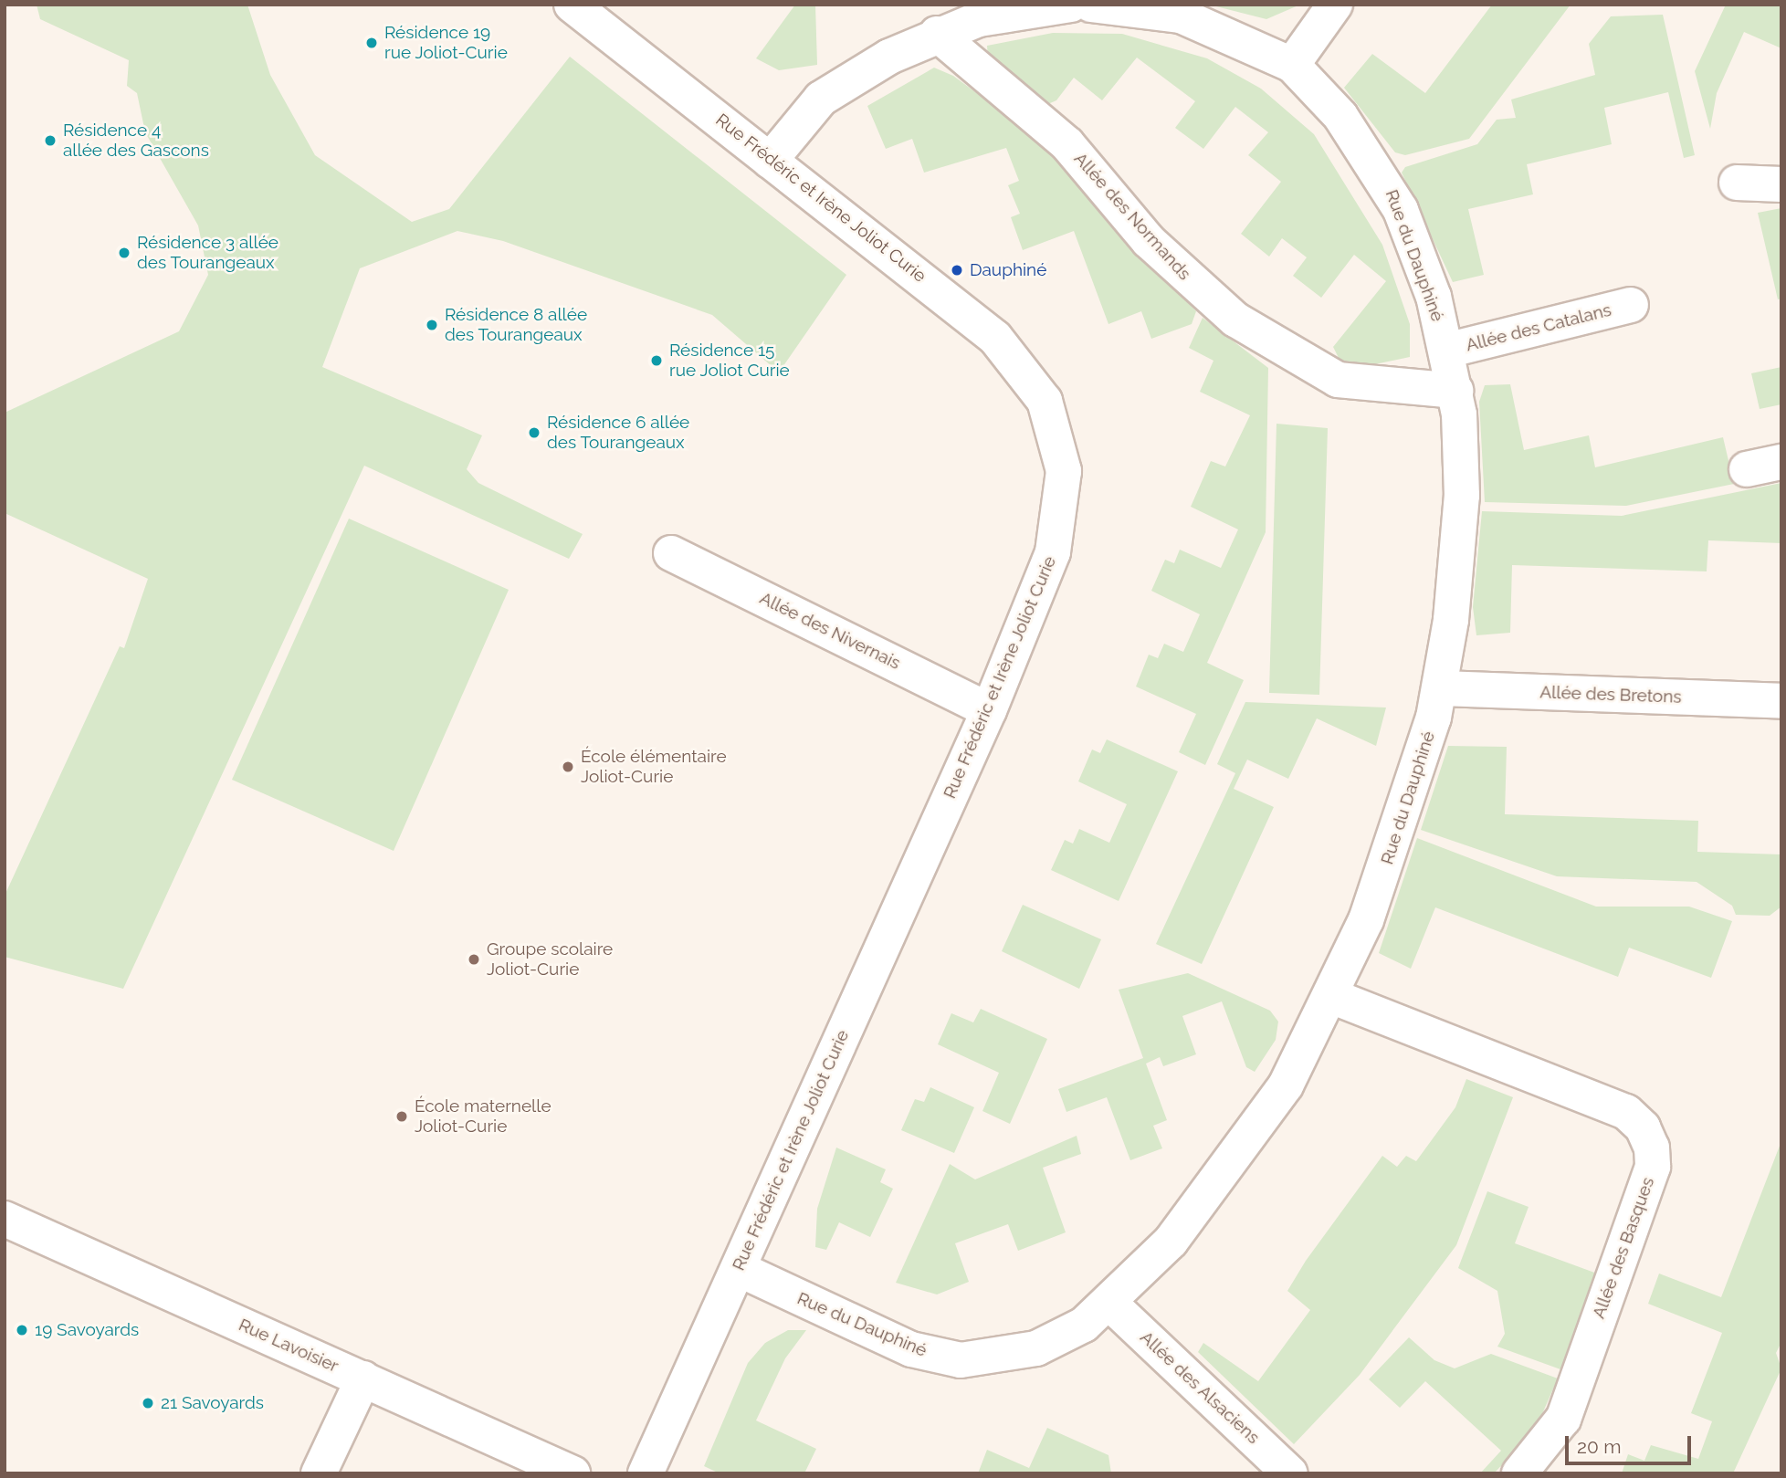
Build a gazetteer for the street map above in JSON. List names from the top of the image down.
{
  "streets": {
    "street": [
      "Rue Frédéric et Irène Joliot Curie",
      "Allée des Normands",
      "Rue du Dauphiné",
      "Allée des Catalans",
      "Allée des Nivernais",
      "Allée des Bretons",
      "Allée des Basques",
      "Rue Lavoisier",
      "Allée des Alsaciens"
    ]
  },
  "crossings": [
    ["Rue Frédéric et Irène Joliot Curie", "Rue du Dauphiné"],
    ["Rue Frédéric et Irène Joliot Curie", "Allée des Nivernais"],
    ["Allée des Normands", "Rue du Dauphiné"],
    ["Rue du Dauphiné", "Allée des Catalans"],
    ["Rue du Dauphiné", "Allée des Bretons"],
    ["Rue du Dauphiné", "Allée des Basques"],
    ["Rue du Dauphiné", "Allée des Alsaciens"]
  ],
  "places": [
    "Résidence 19 rue Joliot-Curie",
    "Résidence 4 allée des Gascons",
    "Résidence 3 allée des Tourangeaux",
    "Dauphiné",
    "Résidence 8 allée des Tourangeaux",
    "Résidence 15 rue Joliot Curie",
    "Résidence 6 allée des Tourangeaux",
    "École élémentaire Joliot-Curie",
    "Groupe scolaire Joliot-Curie",
    "École maternelle Joliot-Curie",
    "19 Savoyards",
    "21 Savoyards"
  ],
  "scale_bar": "20 m"
}
